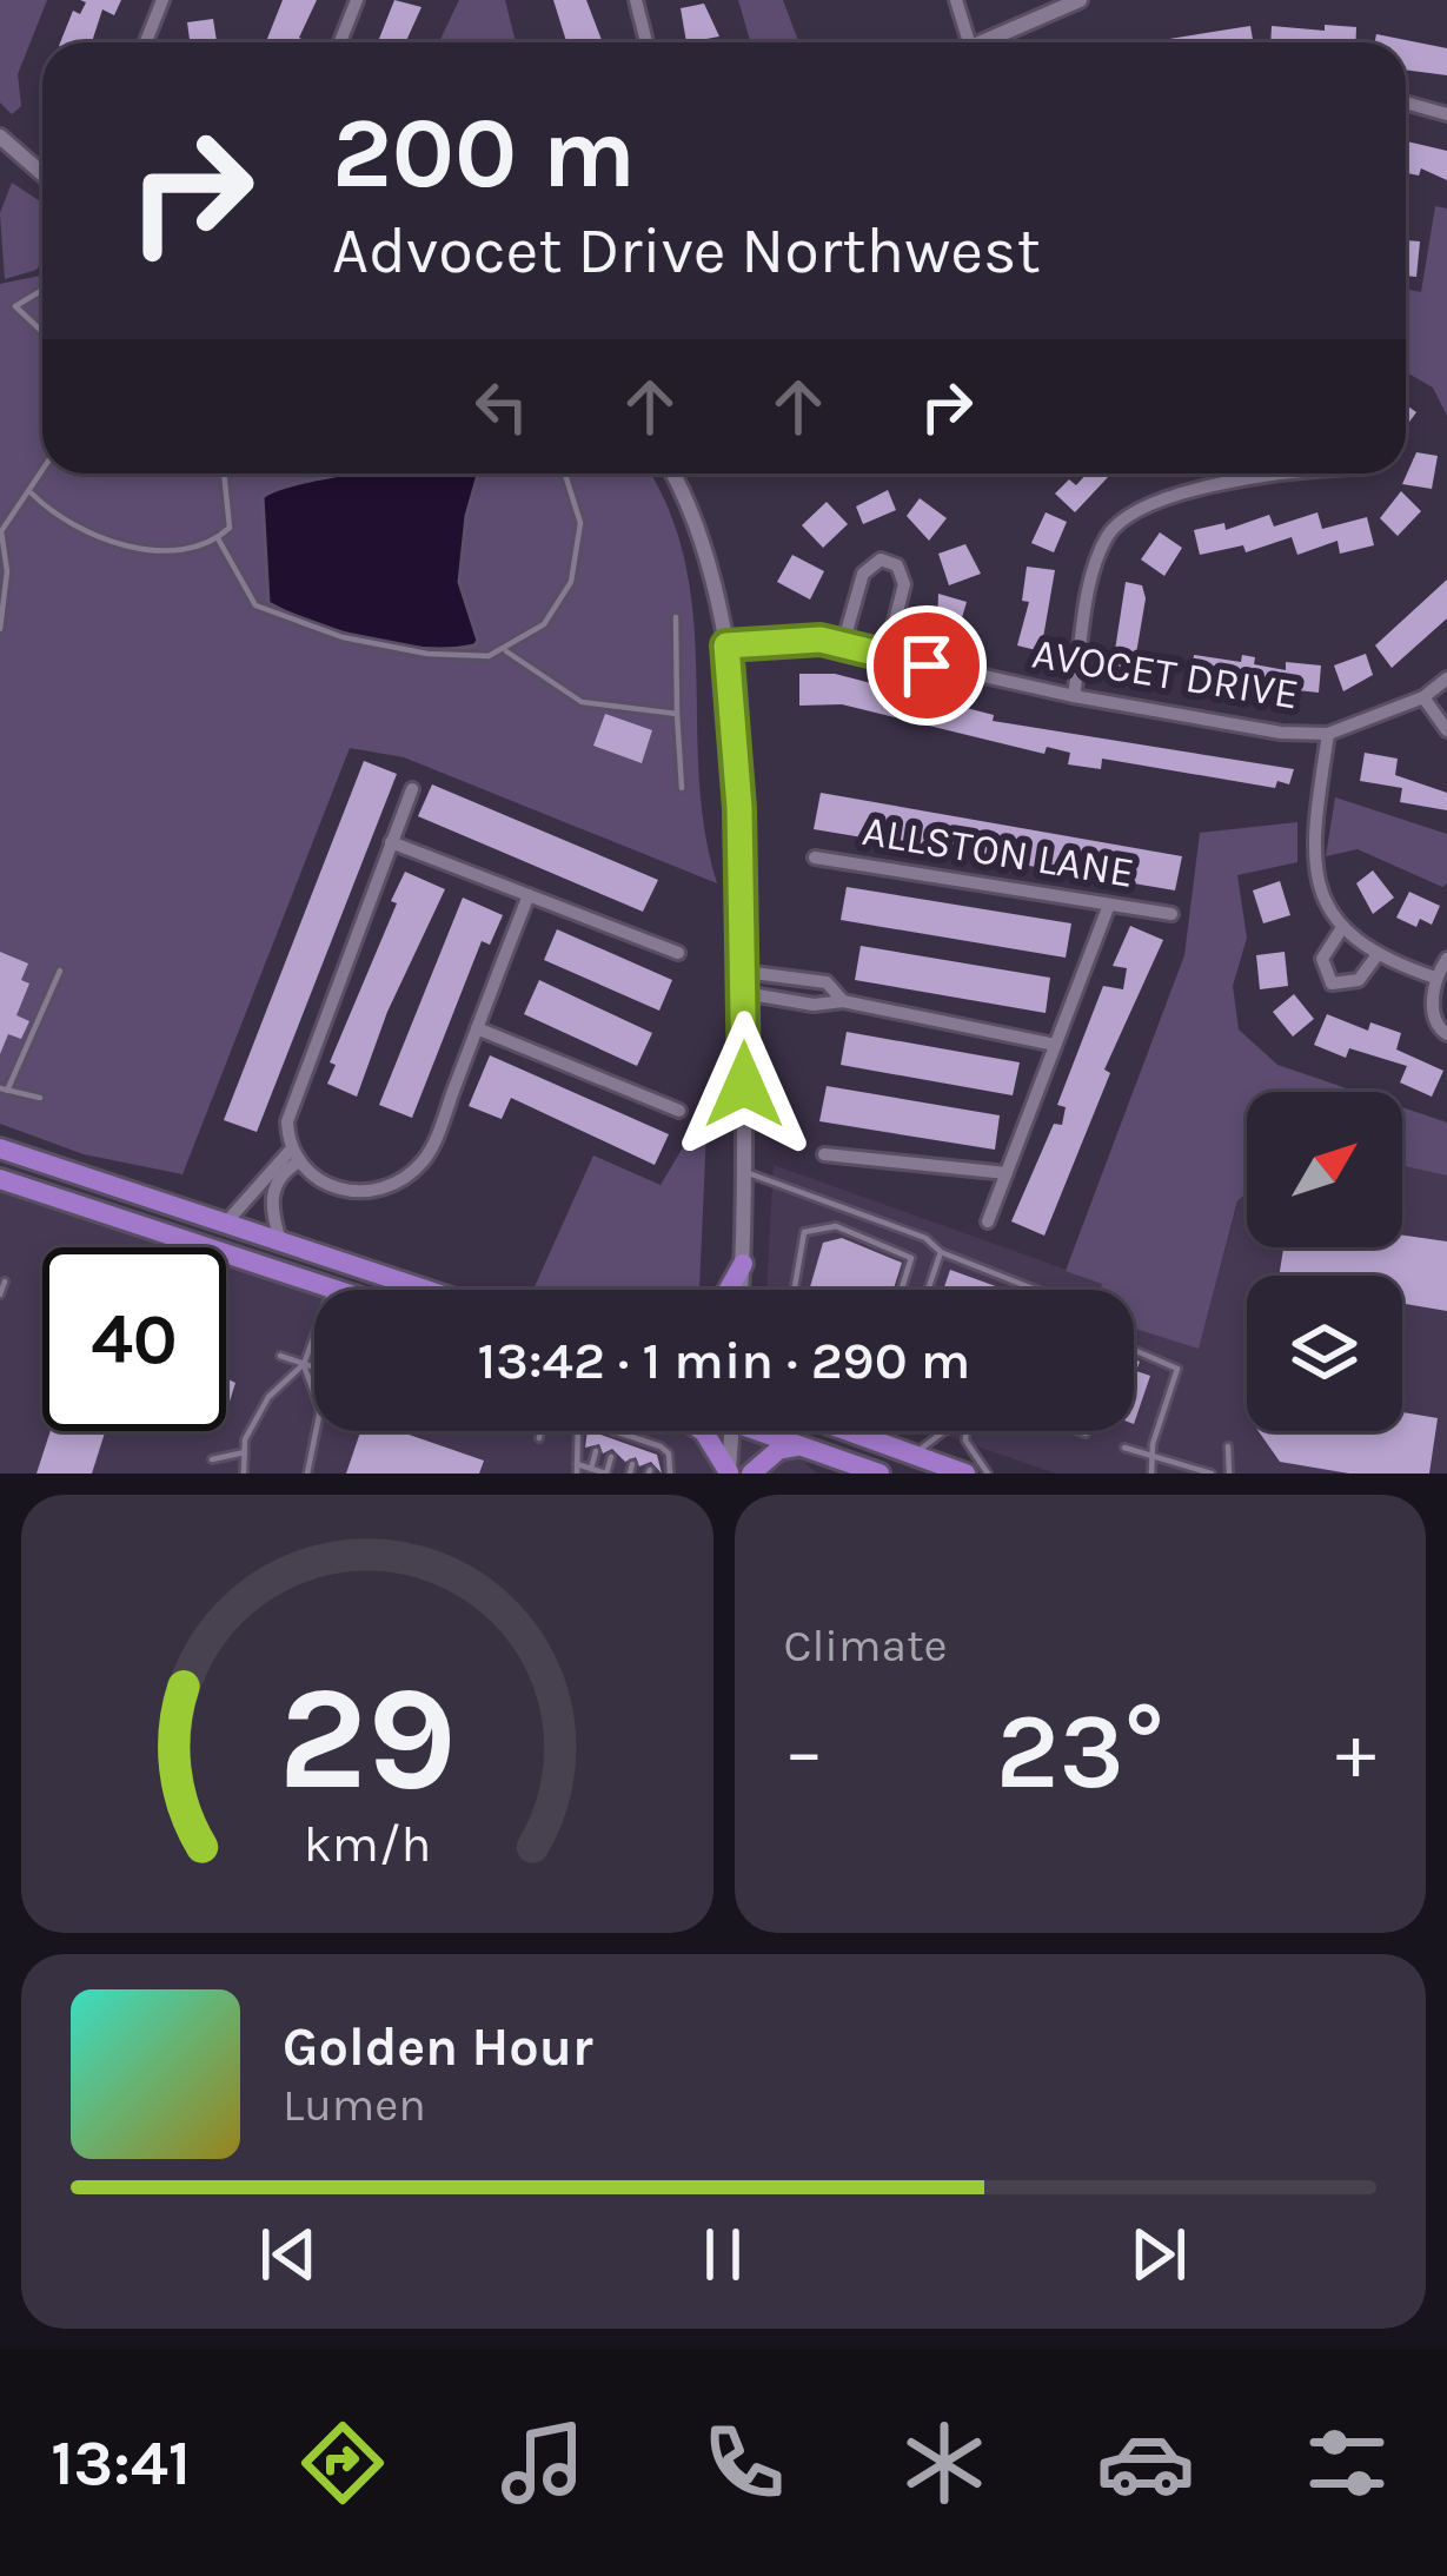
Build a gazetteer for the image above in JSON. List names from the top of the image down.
{
  "streets": {
    "street": ["AVOCET DRIVE", "ALLSTON LANE"]
  },
  "north": "top right",
  "page": {
    "turn": ["200 m", "Advocet Drive Northwest"],
    "limit": "40",
    "trip": "13:42 · 1 min · 290 m",
    "tile": "Climate",
    "heat": ["−", "23°", "+"],
    "song": ["Golden Hour", "Lumen"],
    "tabs": "13:41",
    "gauge": ["29", "km/h"]
  }
}
